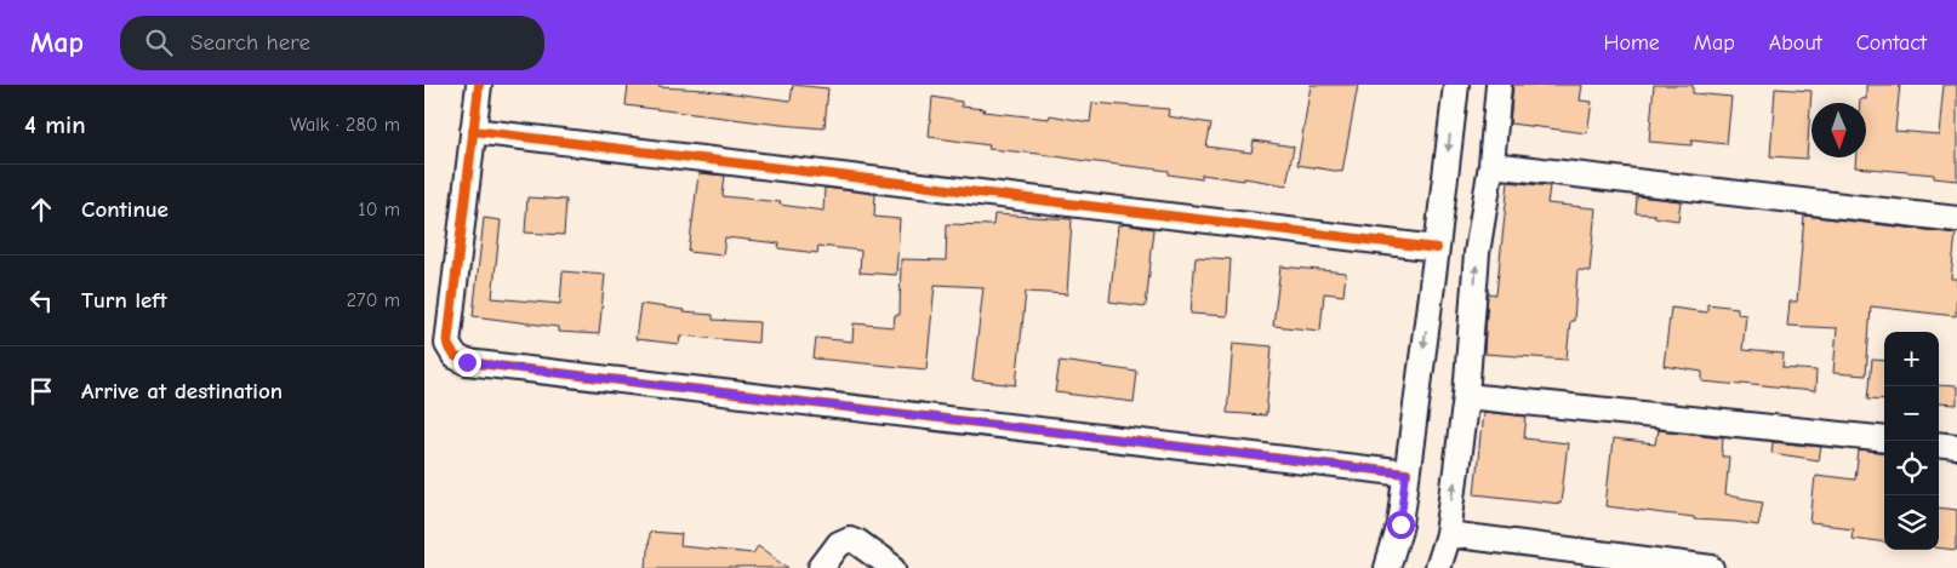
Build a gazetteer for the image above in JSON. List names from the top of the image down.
{
  "north": "bottom",
  "page": {
    "header": "Map",
    "search": "Search here",
    "nav": [
      "Home",
      "Map",
      "About",
      "Contact"
    ],
    "heading": ["4 min", "Walk · 280 m"],
    "list": [
      ["Continue", "10 m"],
      ["Turn left", "270 m"],
      "Arrive at destination"
    ],
    "map_buttons": ["+", "−"]
  }
}
